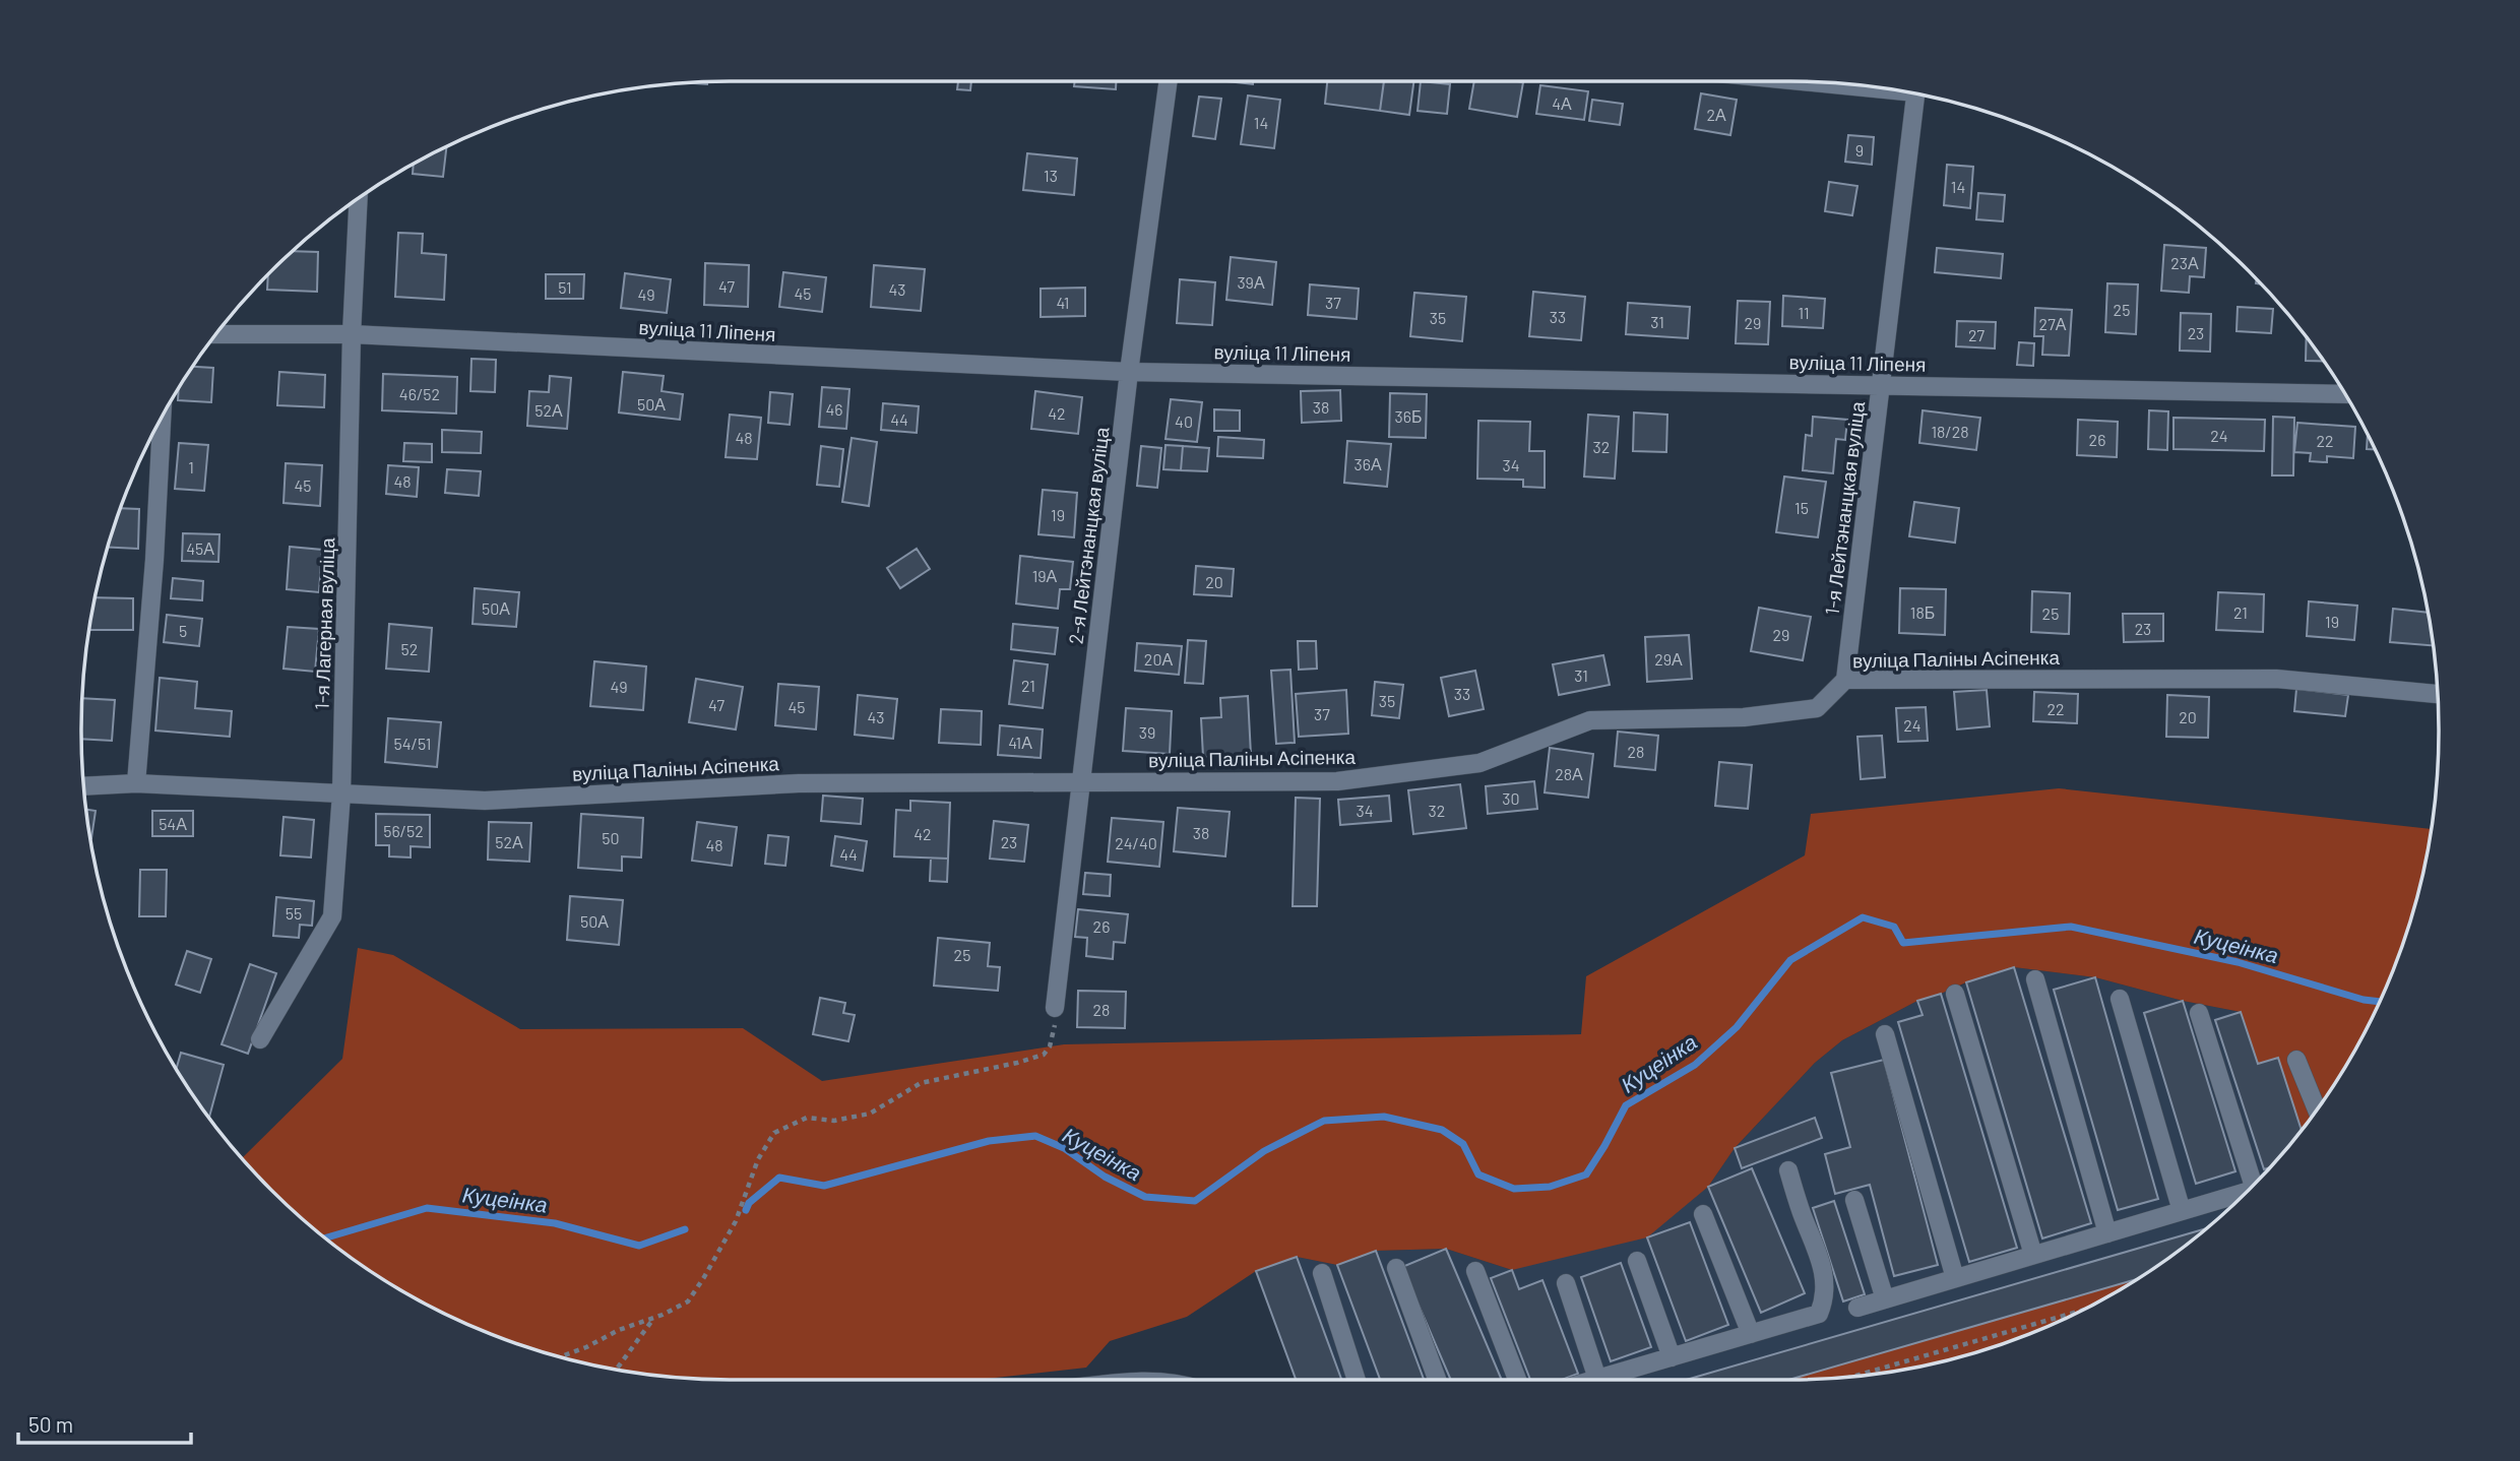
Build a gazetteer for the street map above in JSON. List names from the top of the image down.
{
  "streets": {
    "street": [
      "вуліца 11 Ліпеня",
      "1-я Лейтэнанцкая вуліца",
      "2-я Лейтэнанцкая вуліца",
      "1-я Лагерная вуліца",
      "вуліца Паліны Асіпенка"
    ]
  },
  "crossings": [
    ["вуліца 11 Ліпеня", "1-я Лейтэнанцкая вуліца"],
    ["вуліца 11 Ліпеня", "2-я Лейтэнанцкая вуліца"],
    ["вуліца 11 Ліпеня", "1-я Лагерная вуліца"],
    ["1-я Лейтэнанцкая вуліца", "вуліца Паліны Асіпенка"],
    ["2-я Лейтэнанцкая вуліца", "вуліца Паліны Асіпенка"],
    ["1-я Лагерная вуліца", "вуліца Паліны Асіпенка"]
  ],
  "water": ["Куцеінка"],
  "house_numbers": [
    "4А",
    "2А",
    "14",
    "9",
    "13",
    "14",
    "23А",
    "39А",
    "47",
    "51",
    "43",
    "45",
    "49",
    "41",
    "37",
    "25",
    "11",
    "33",
    "35",
    "31",
    "29",
    "27А",
    "23",
    "27",
    "46/52",
    "50А",
    "38",
    "46",
    "52А",
    "42",
    "36Б",
    "44",
    "40",
    "18/28",
    "24",
    "48",
    "26",
    "22",
    "32",
    "36А",
    "34",
    "1",
    "48",
    "45",
    "15",
    "19",
    "45А",
    "19А",
    "20",
    "50А",
    "18Б",
    "21",
    "25",
    "19",
    "23",
    "5",
    "29",
    "52",
    "20А",
    "29А",
    "31",
    "21",
    "49",
    "33",
    "35",
    "47",
    "45",
    "22",
    "37",
    "43",
    "20",
    "24",
    "39",
    "41А",
    "54/51",
    "28",
    "28А",
    "30",
    "34",
    "32",
    "54А",
    "56/52",
    "38",
    "42",
    "50",
    "52А",
    "23",
    "24/40",
    "48",
    "44",
    "55",
    "50А",
    "26",
    "25",
    "28"
  ],
  "scale_bar": "50 m"
}
